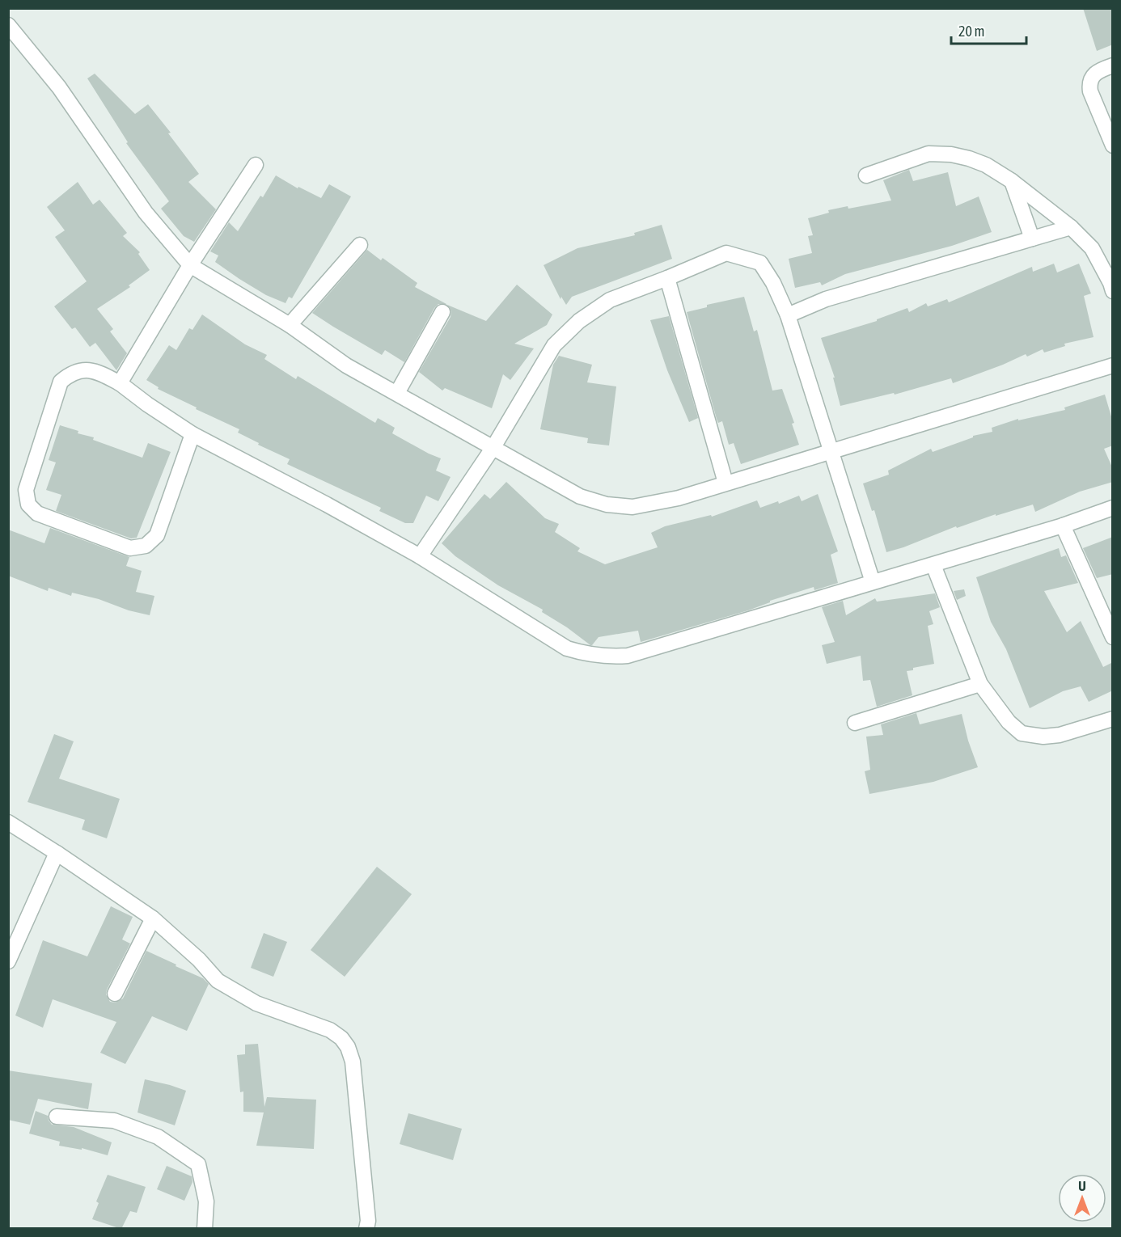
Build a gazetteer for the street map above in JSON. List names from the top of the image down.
{
  "scale_bar": "20 m",
  "north": "top"
}
